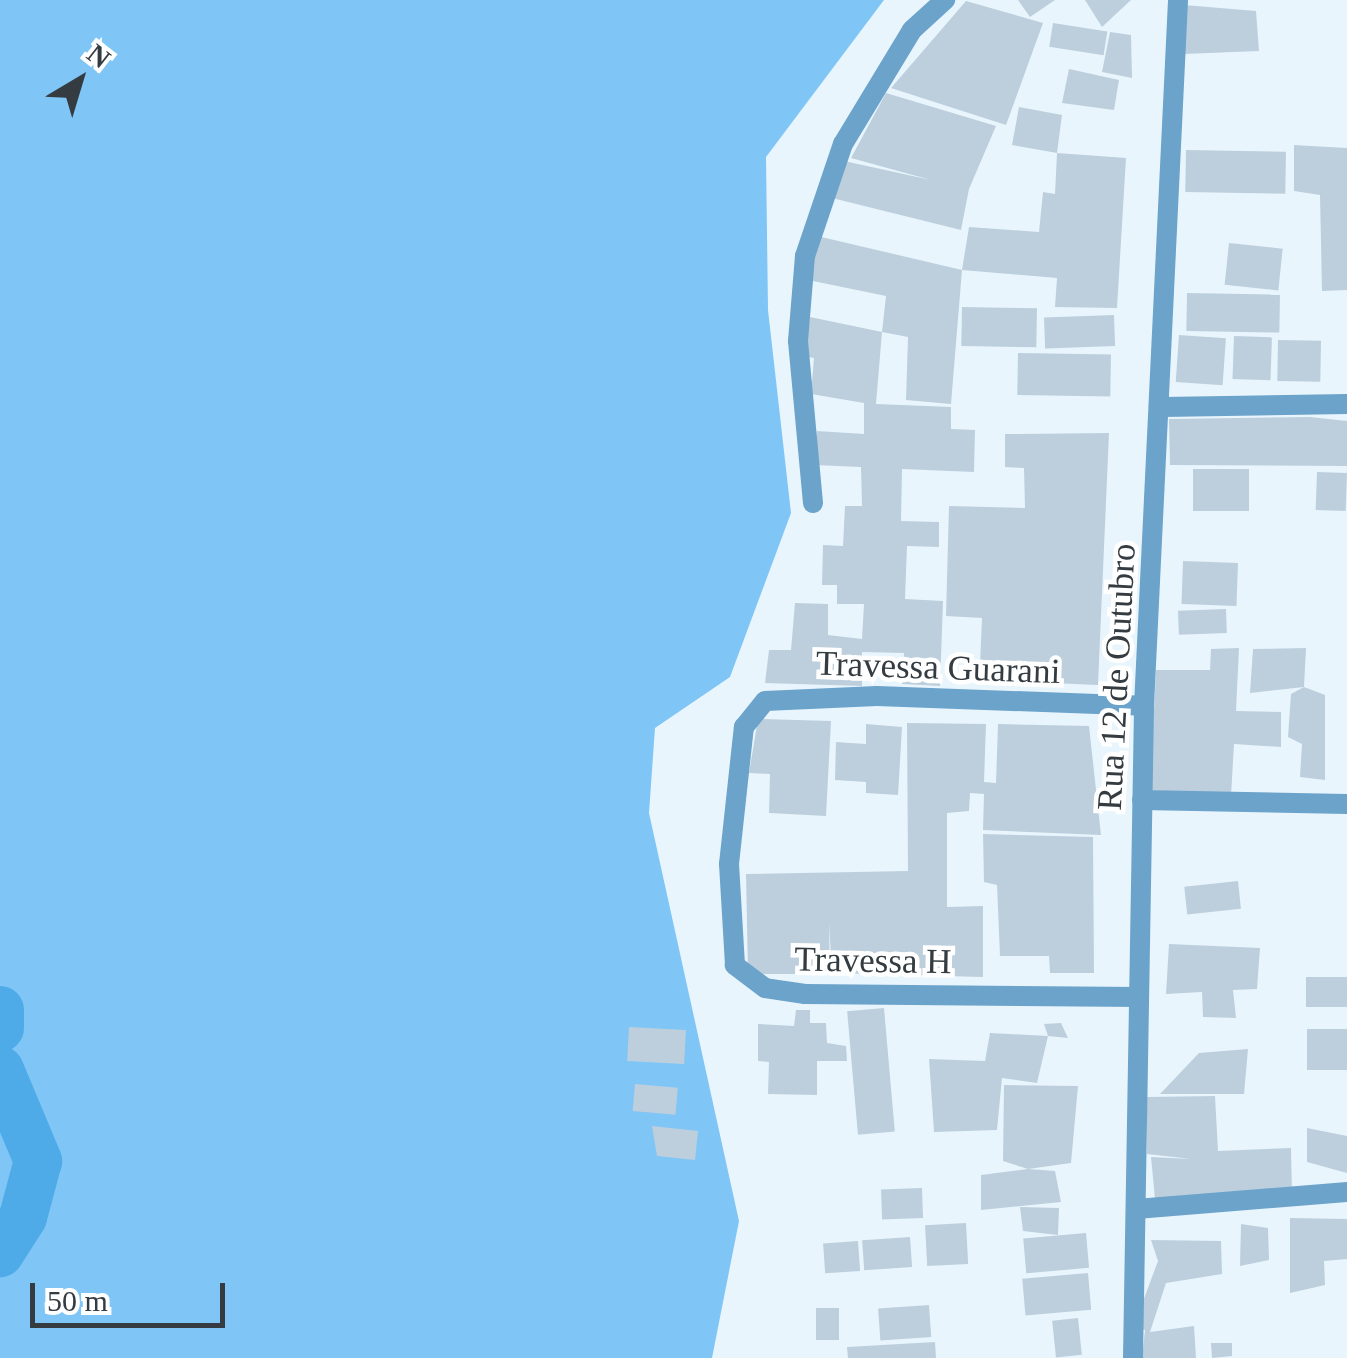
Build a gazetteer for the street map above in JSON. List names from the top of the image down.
{
  "streets": {
    "street": ["Travessa Guarani", "Rua 12 de Outubro", "Travessa H"]
  },
  "crossings": [
    ["Travessa Guarani", "Rua 12 de Outubro"],
    ["Travessa Guarani", "Travessa H"],
    ["Rua 12 de Outubro", "Travessa H"]
  ],
  "scale_bar": "50 m",
  "north": "top right"
}
